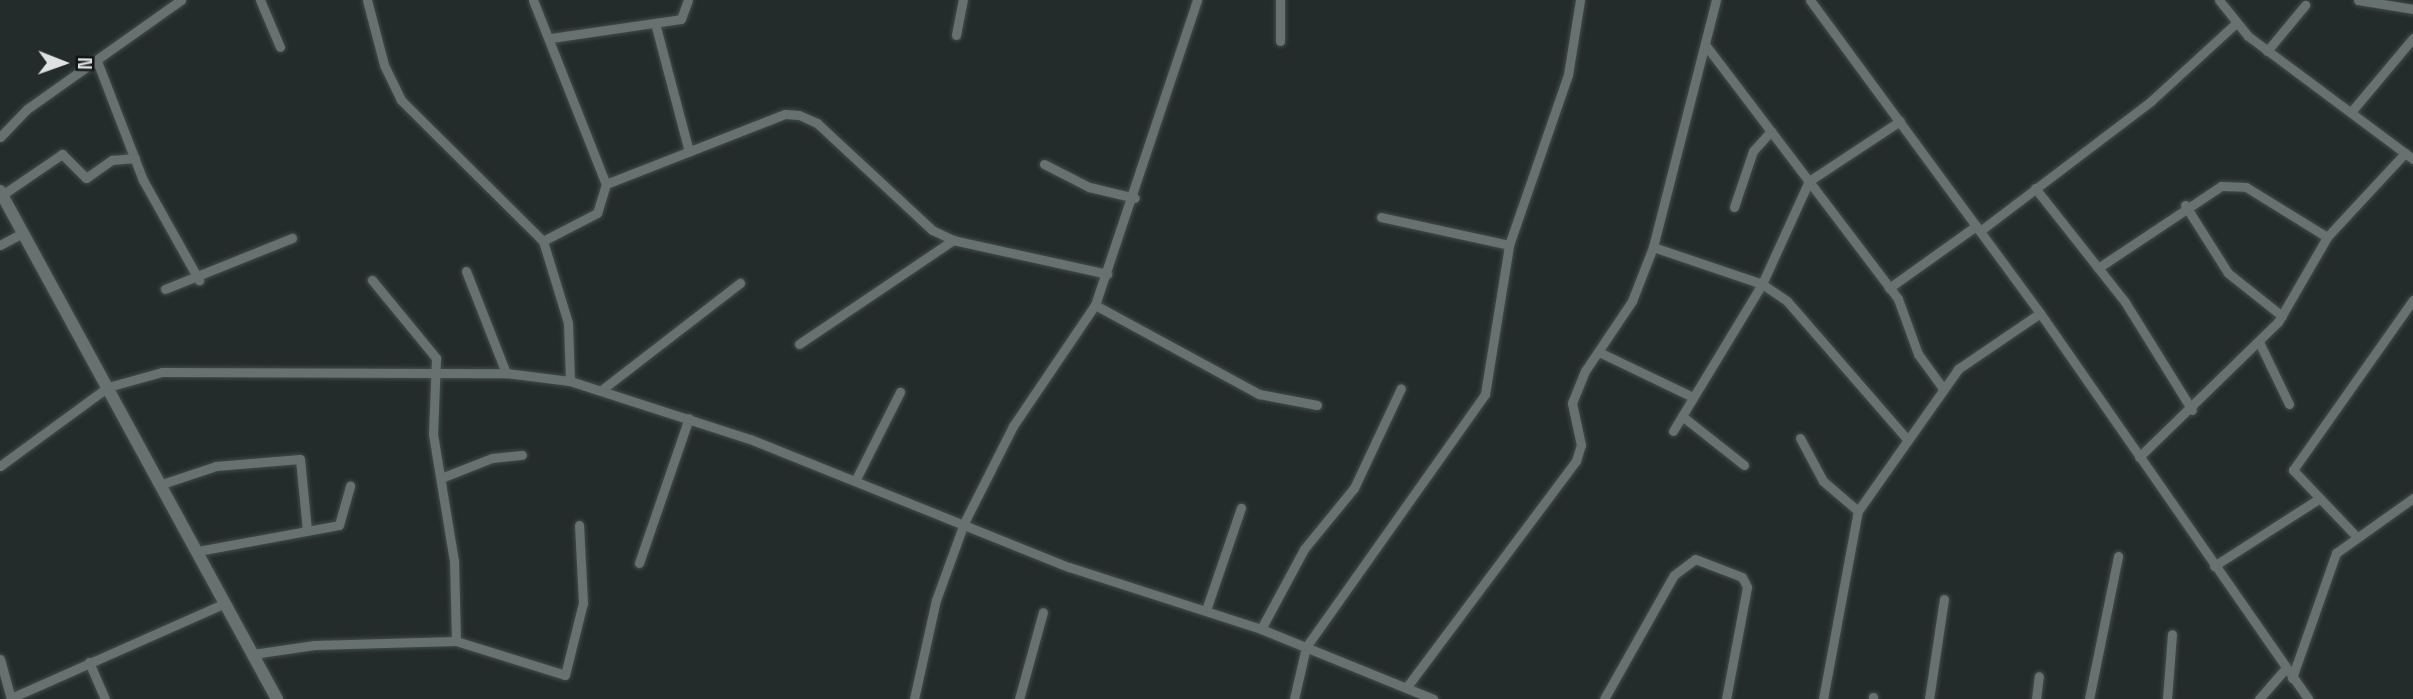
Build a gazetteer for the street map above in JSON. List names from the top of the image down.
{
  "north": "right"
}
